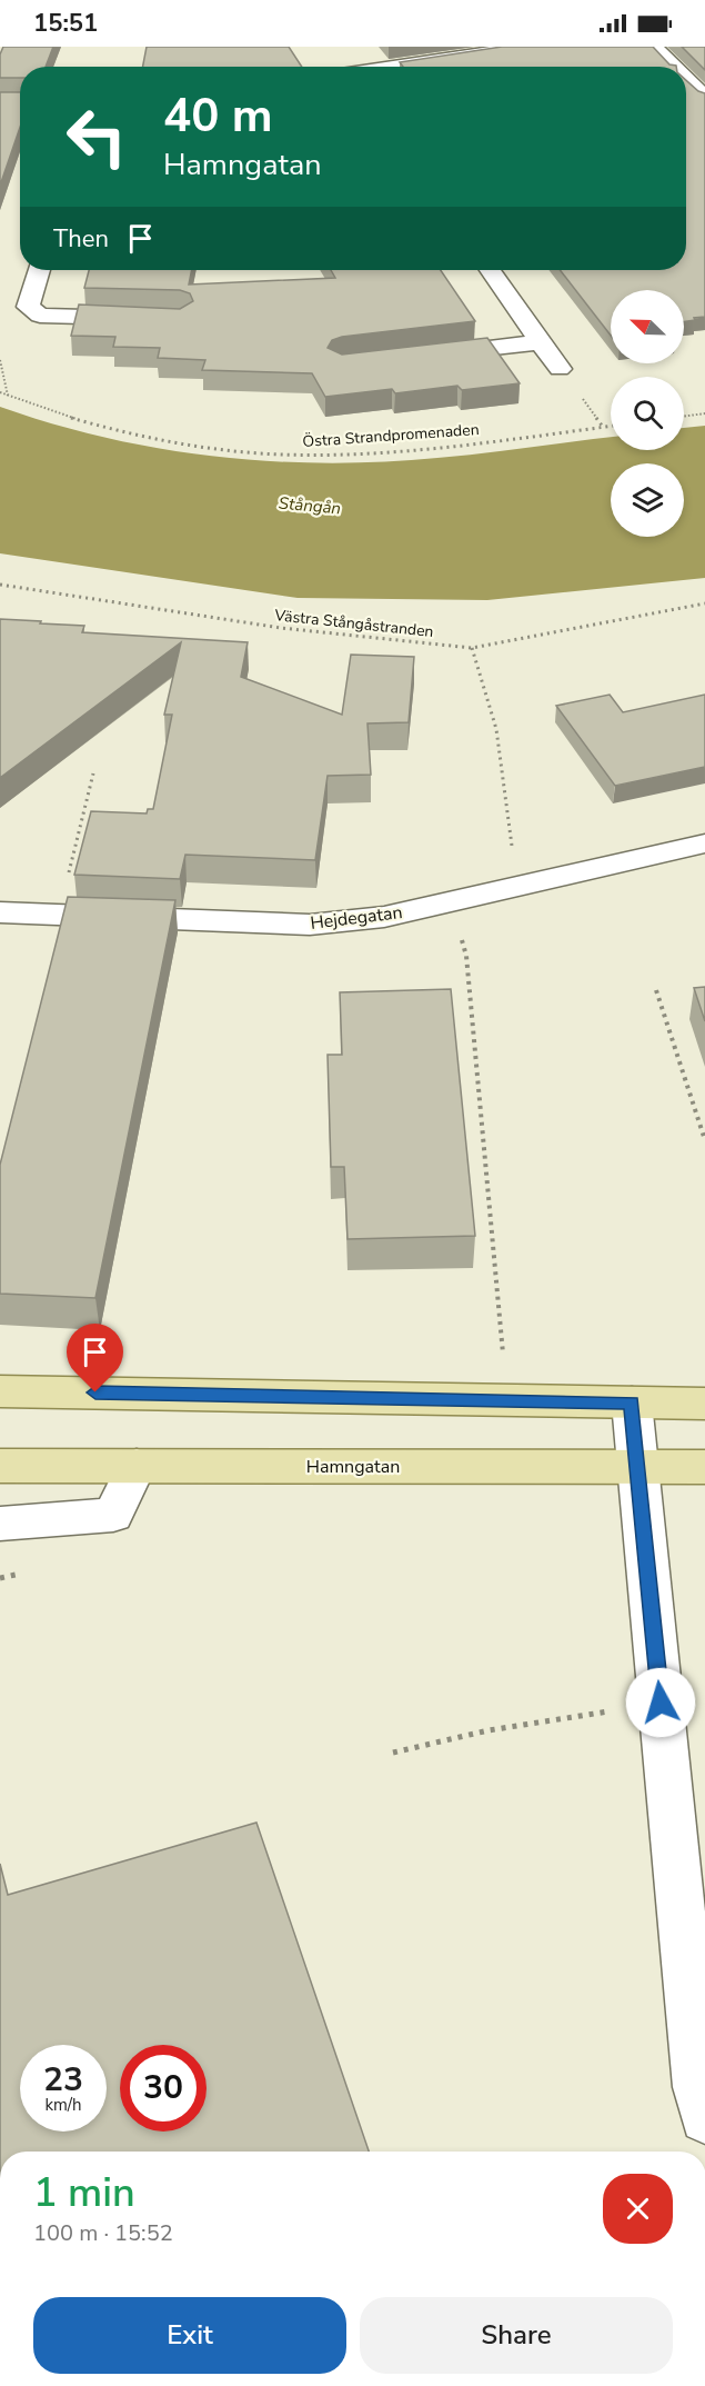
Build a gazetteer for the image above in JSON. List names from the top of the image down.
{
  "streets": {
    "main road": ["Hamngatan"],
    "street": ["Hejdegatan"],
    "path": ["Östra Strandpromenaden", "Västra Stångåstranden"]
  },
  "water": ["Stångån"],
  "north": "top left",
  "page": {
    "status": "15:51",
    "turn": ["40 m", "Hamngatan"],
    "then": "Then",
    "speed": "23 km/h",
    "limit": "30",
    "heading": ["1 min", "100 m · 15:52"],
    "buttons": ["Exit", "Share"]
  }
}
